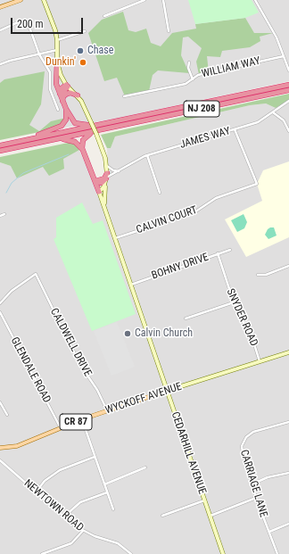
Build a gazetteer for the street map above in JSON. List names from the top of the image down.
{
  "streets": {
    "highway": ["NJ 208"],
    "main road": ["WYCKOFF AVENUE", "CR 87", "CEDARHILL AVENUE"],
    "street": [
      "WILLIAM WAY",
      "JAMES WAY",
      "CALVIN COURT",
      "BOHNY DRIVE",
      "SNYDER ROAD",
      "CALDWELL DRIVE",
      "GLENDALE ROAD",
      "CARRIAGE LANE",
      "NEWTOWN ROAD"
    ]
  },
  "crossings": [
    ["JAMES WAY", "CALVIN COURT"],
    ["JAMES WAY", "CEDARHILL AVENUE"],
    ["CALVIN COURT", "CEDARHILL AVENUE"],
    ["BOHNY DRIVE", "SNYDER ROAD"],
    ["BOHNY DRIVE", "CEDARHILL AVENUE"],
    ["SNYDER ROAD", "WYCKOFF AVENUE"],
    ["CALDWELL DRIVE", "WYCKOFF AVENUE"],
    ["GLENDALE ROAD", "WYCKOFF AVENUE"],
    ["WYCKOFF AVENUE", "CEDARHILL AVENUE"]
  ],
  "places": ["Chase", "Dunkin'", "Calvin Church"],
  "scale_bar": "200 m"
}
